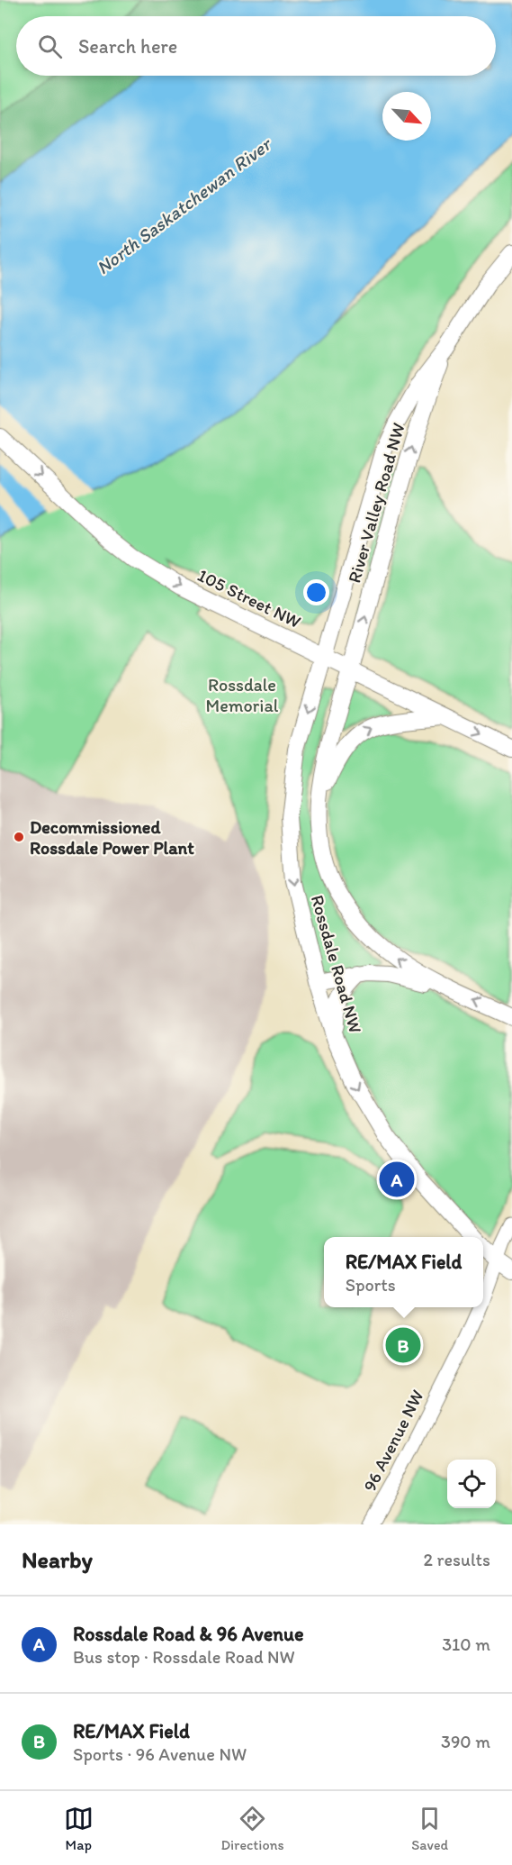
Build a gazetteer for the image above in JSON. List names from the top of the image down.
{
  "streets": {
    "main road": ["River Valley Road NW", "105 Street NW", "Rossdale Road NW"],
    "street": ["96 Avenue NW"]
  },
  "crossings": [
    ["River Valley Road NW", "105 Street NW"],
    ["River Valley Road NW", "Rossdale Road NW"],
    ["105 Street NW", "Rossdale Road NW"],
    ["Rossdale Road NW", "96 Avenue NW"]
  ],
  "one_way": ["105 Street NW"],
  "water": ["North Saskatchewan River"],
  "parks": ["Rossdale Memorial"],
  "places": ["Decommissioned Rossdale Power Plant"],
  "north": "bottom right",
  "page": {
    "search": "Search here",
    "pins": ["A", "B"],
    "popup": ["RE/MAX Field", "Sports"],
    "heading": ["Nearby", "2 results"],
    "list": [
      {
        "mark": "A",
        "name": "Rossdale Road & 96 Avenue",
        "note": "Bus stop · Rossdale Road NW",
        "value": "310 m"
      },
      {
        "mark": "B",
        "name": "RE/MAX Field",
        "note": "Sports · 96 Avenue NW",
        "value": "390 m"
      }
    ],
    "nav": ["Map", "Directions", "Saved"]
  }
}
